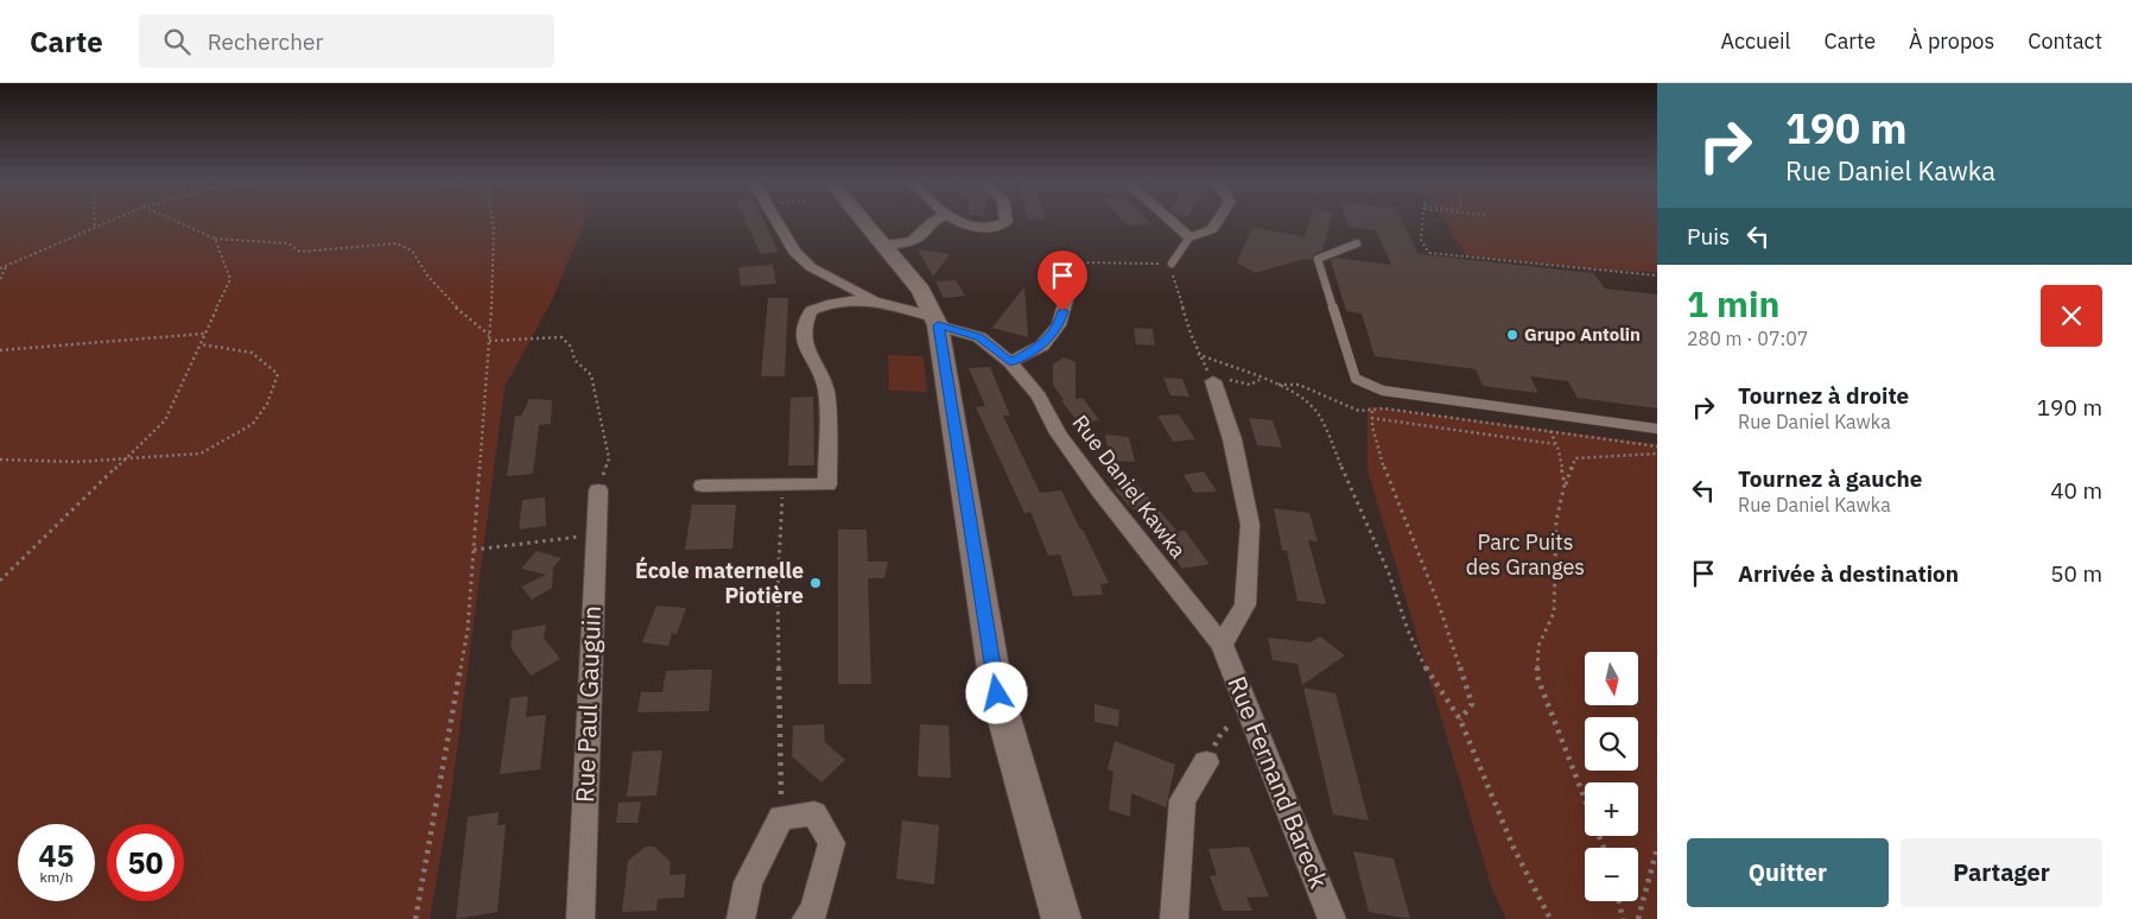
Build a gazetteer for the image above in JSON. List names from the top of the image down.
{
  "streets": {
    "street": ["Rue Daniel Kawka", "Rue Paul Gauguin", "Rue Fernand Bareck"]
  },
  "crossings": [
    ["Rue Daniel Kawka", "Rue Fernand Bareck"]
  ],
  "parks": ["Parc Puits des Granges"],
  "places": ["Grupo Antolin", "École maternelle Piotière"],
  "north": "bottom",
  "page": {
    "header": "Carte",
    "search": "Rechercher",
    "nav": [
      "Accueil",
      "Carte",
      "À propos",
      "Contact"
    ],
    "turn": ["190 m", "Rue Daniel Kawka"],
    "then": "Puis",
    "heading": ["1 min", "280 m · 07:07"],
    "list": [
      {
        "name": "Tournez à droite",
        "note": "Rue Daniel Kawka",
        "value": "190 m"
      },
      {
        "name": "Tournez à gauche",
        "note": "Rue Daniel Kawka",
        "value": "40 m"
      },
      {
        "name": "Arrivée à destination",
        "value": "50 m"
      }
    ],
    "map_buttons": ["+", "−"],
    "speed": "45 km/h",
    "limit": "50",
    "buttons": ["Quitter", "Partager"]
  }
}
